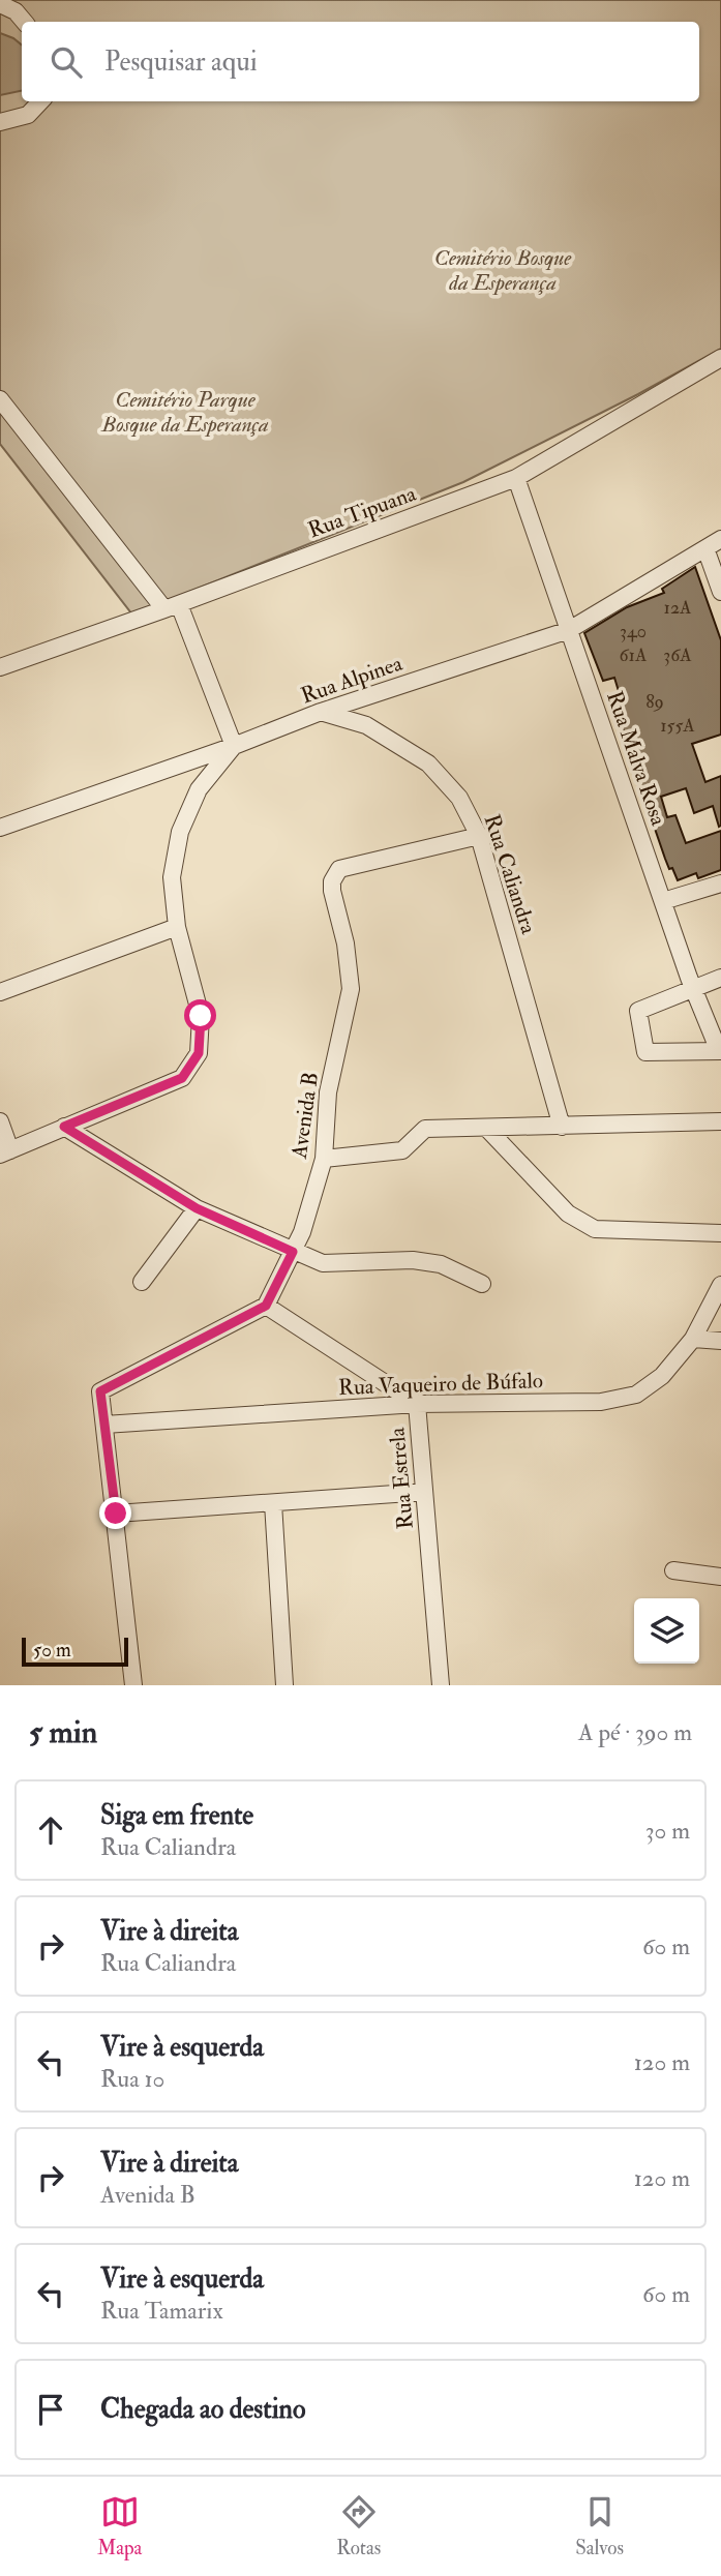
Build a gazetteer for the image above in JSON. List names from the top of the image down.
{
  "streets": {
    "street": [
      "Rua Tipuana",
      "Rua Alpinea",
      "Rua Malva Rosa",
      "Rua Caliandra",
      "Avenida B",
      "Rua Vaqueiro de Búfalo",
      "Rua Estrela"
    ]
  },
  "crossings": [
    ["Rua Tipuana", "Rua Malva Rosa"],
    ["Rua Alpinea", "Rua Malva Rosa"],
    ["Rua Alpinea", "Rua Caliandra"],
    ["Rua Caliandra", "Avenida B"],
    ["Avenida B", "Rua Estrela"],
    ["Rua Vaqueiro de Búfalo", "Rua Estrela"]
  ],
  "parks": ["Cemitério Bosque da Esperança", "Cemitério Parque Bosque da Esperança"],
  "house_numbers": [
    "12A",
    "340",
    "61A",
    "36A",
    "89",
    "155A"
  ],
  "scale_bar": "50 m",
  "page": {
    "search": "Pesquisar aqui",
    "scale": "50 m",
    "heading": ["5 min", "A pé · 390 m"],
    "list": [
      ["Siga em frente", "Rua Caliandra", "30 m"],
      ["Vire à direita", "Rua Caliandra", "60 m"],
      ["Vire à esquerda", "Rua 10", "120 m"],
      ["Vire à direita", "Avenida B", "120 m"],
      ["Vire à esquerda", "Rua Tamarix", "60 m"],
      "Chegada ao destino"
    ],
    "nav": ["Mapa", "Rotas", "Salvos"]
  }
}
